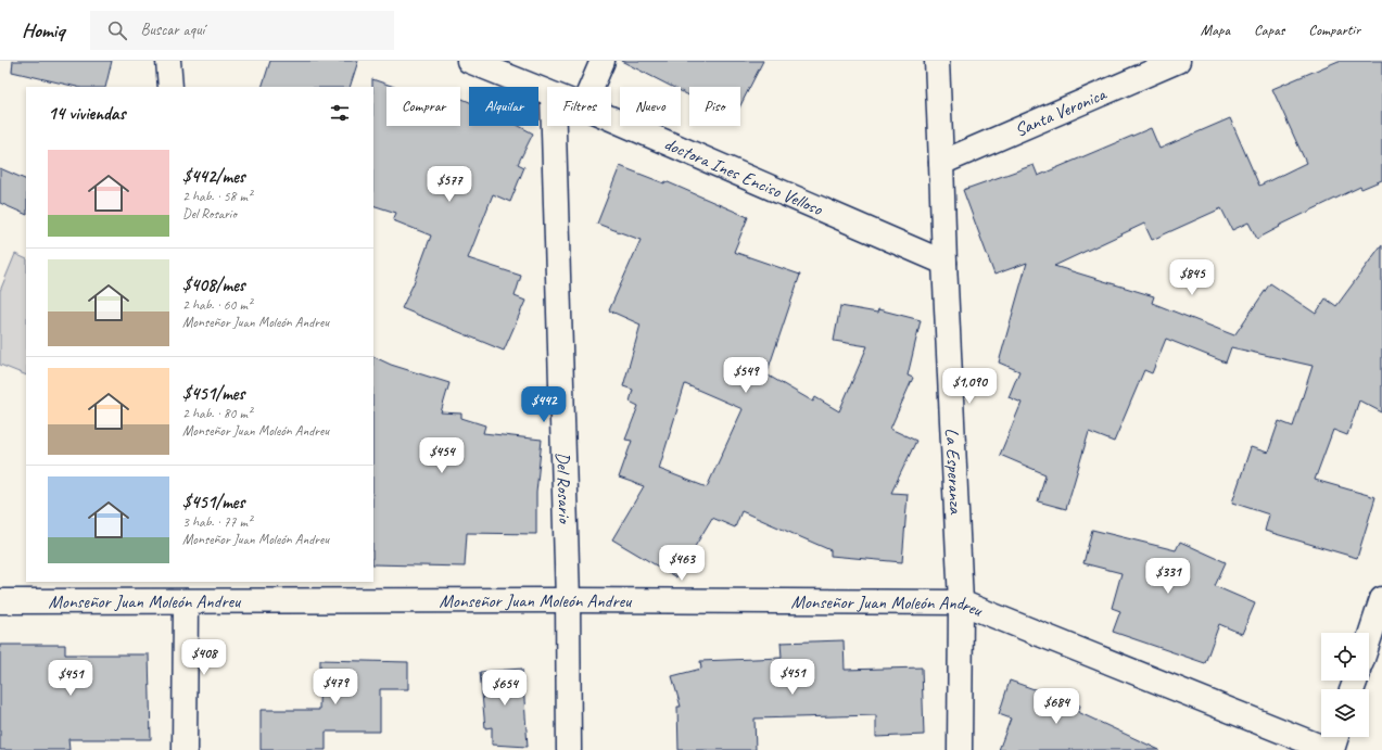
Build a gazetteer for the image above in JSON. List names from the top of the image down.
{
  "streets": {
    "street": [
      "Santa Veronica",
      "doctora Ines Enciso Velloso",
      "La Esperanza",
      "Del Rosario",
      "Monseñor Juan Moleón Andreu"
    ]
  },
  "crossings": [
    ["Santa Veronica", "La Esperanza"],
    ["doctora Ines Enciso Velloso", "La Esperanza"],
    ["La Esperanza", "Monseñor Juan Moleón Andreu"],
    ["Del Rosario", "Monseñor Juan Moleón Andreu"]
  ],
  "page": {
    "header": "Homiq",
    "search": "Buscar aquí",
    "nav": ["Mapa", "Capas", "Compartir"],
    "chip": [
      "Comprar",
      "Alquilar",
      "Filtros",
      "Nuevo",
      "Piso"
    ],
    "heading": "14 viviendas",
    "list": [
      {
        "name": "$442/mes",
        "note": "2 hab. · 58 m² · Del Rosario"
      },
      {
        "name": "$408/mes",
        "note": "2 hab. · 60 m² · Monseñor Juan Moleón Andreu"
      },
      {
        "name": "$451/mes",
        "note": "2 hab. · 80 m² · Monseñor Juan Moleón Andreu"
      },
      {
        "name": "$451/mes",
        "note": "3 hab. · 77 m² · Monseñor Juan Moleón Andreu"
      }
    ],
    "price": [
      "$577",
      "$845",
      "$549",
      "$1,090",
      "$442",
      "$454",
      "$463",
      "$331",
      "$408",
      "$451",
      "$451",
      "$479",
      "$654",
      "$684"
    ]
  }
}
